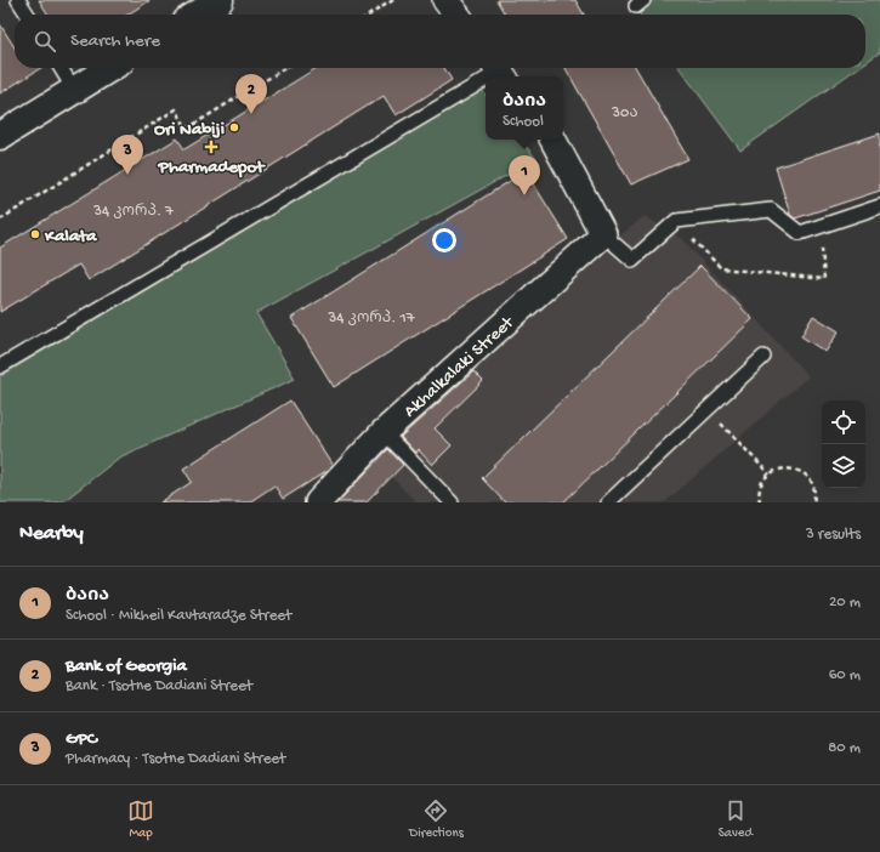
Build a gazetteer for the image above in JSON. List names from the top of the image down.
{
  "streets": {
    "street": ["Akhalkalaki Street"]
  },
  "places": {
    "other": ["Ori Nabiji", "Kalata"],
    "health": ["Pharmadepot"]
  },
  "house_numbers": ["30ა", "34 კორპ. 7", "34 კორპ. 17"],
  "page": {
    "search": "Search here",
    "pins": ["2", "3", "1"],
    "popup": ["ბაია", "School"],
    "heading": ["Nearby", "3 results"],
    "list": [
      {
        "mark": "1",
        "name": "ბაია",
        "note": "School · Mikheil Kavtaradze Street",
        "value": "20 m"
      },
      {
        "mark": "2",
        "name": "Bank of Georgia",
        "note": "Bank · Tsotne Dadiani Street",
        "value": "60 m"
      },
      {
        "mark": "3",
        "name": "GPC",
        "note": "Pharmacy · Tsotne Dadiani Street",
        "value": "80 m"
      }
    ],
    "nav": ["Map", "Directions", "Saved"]
  }
}
